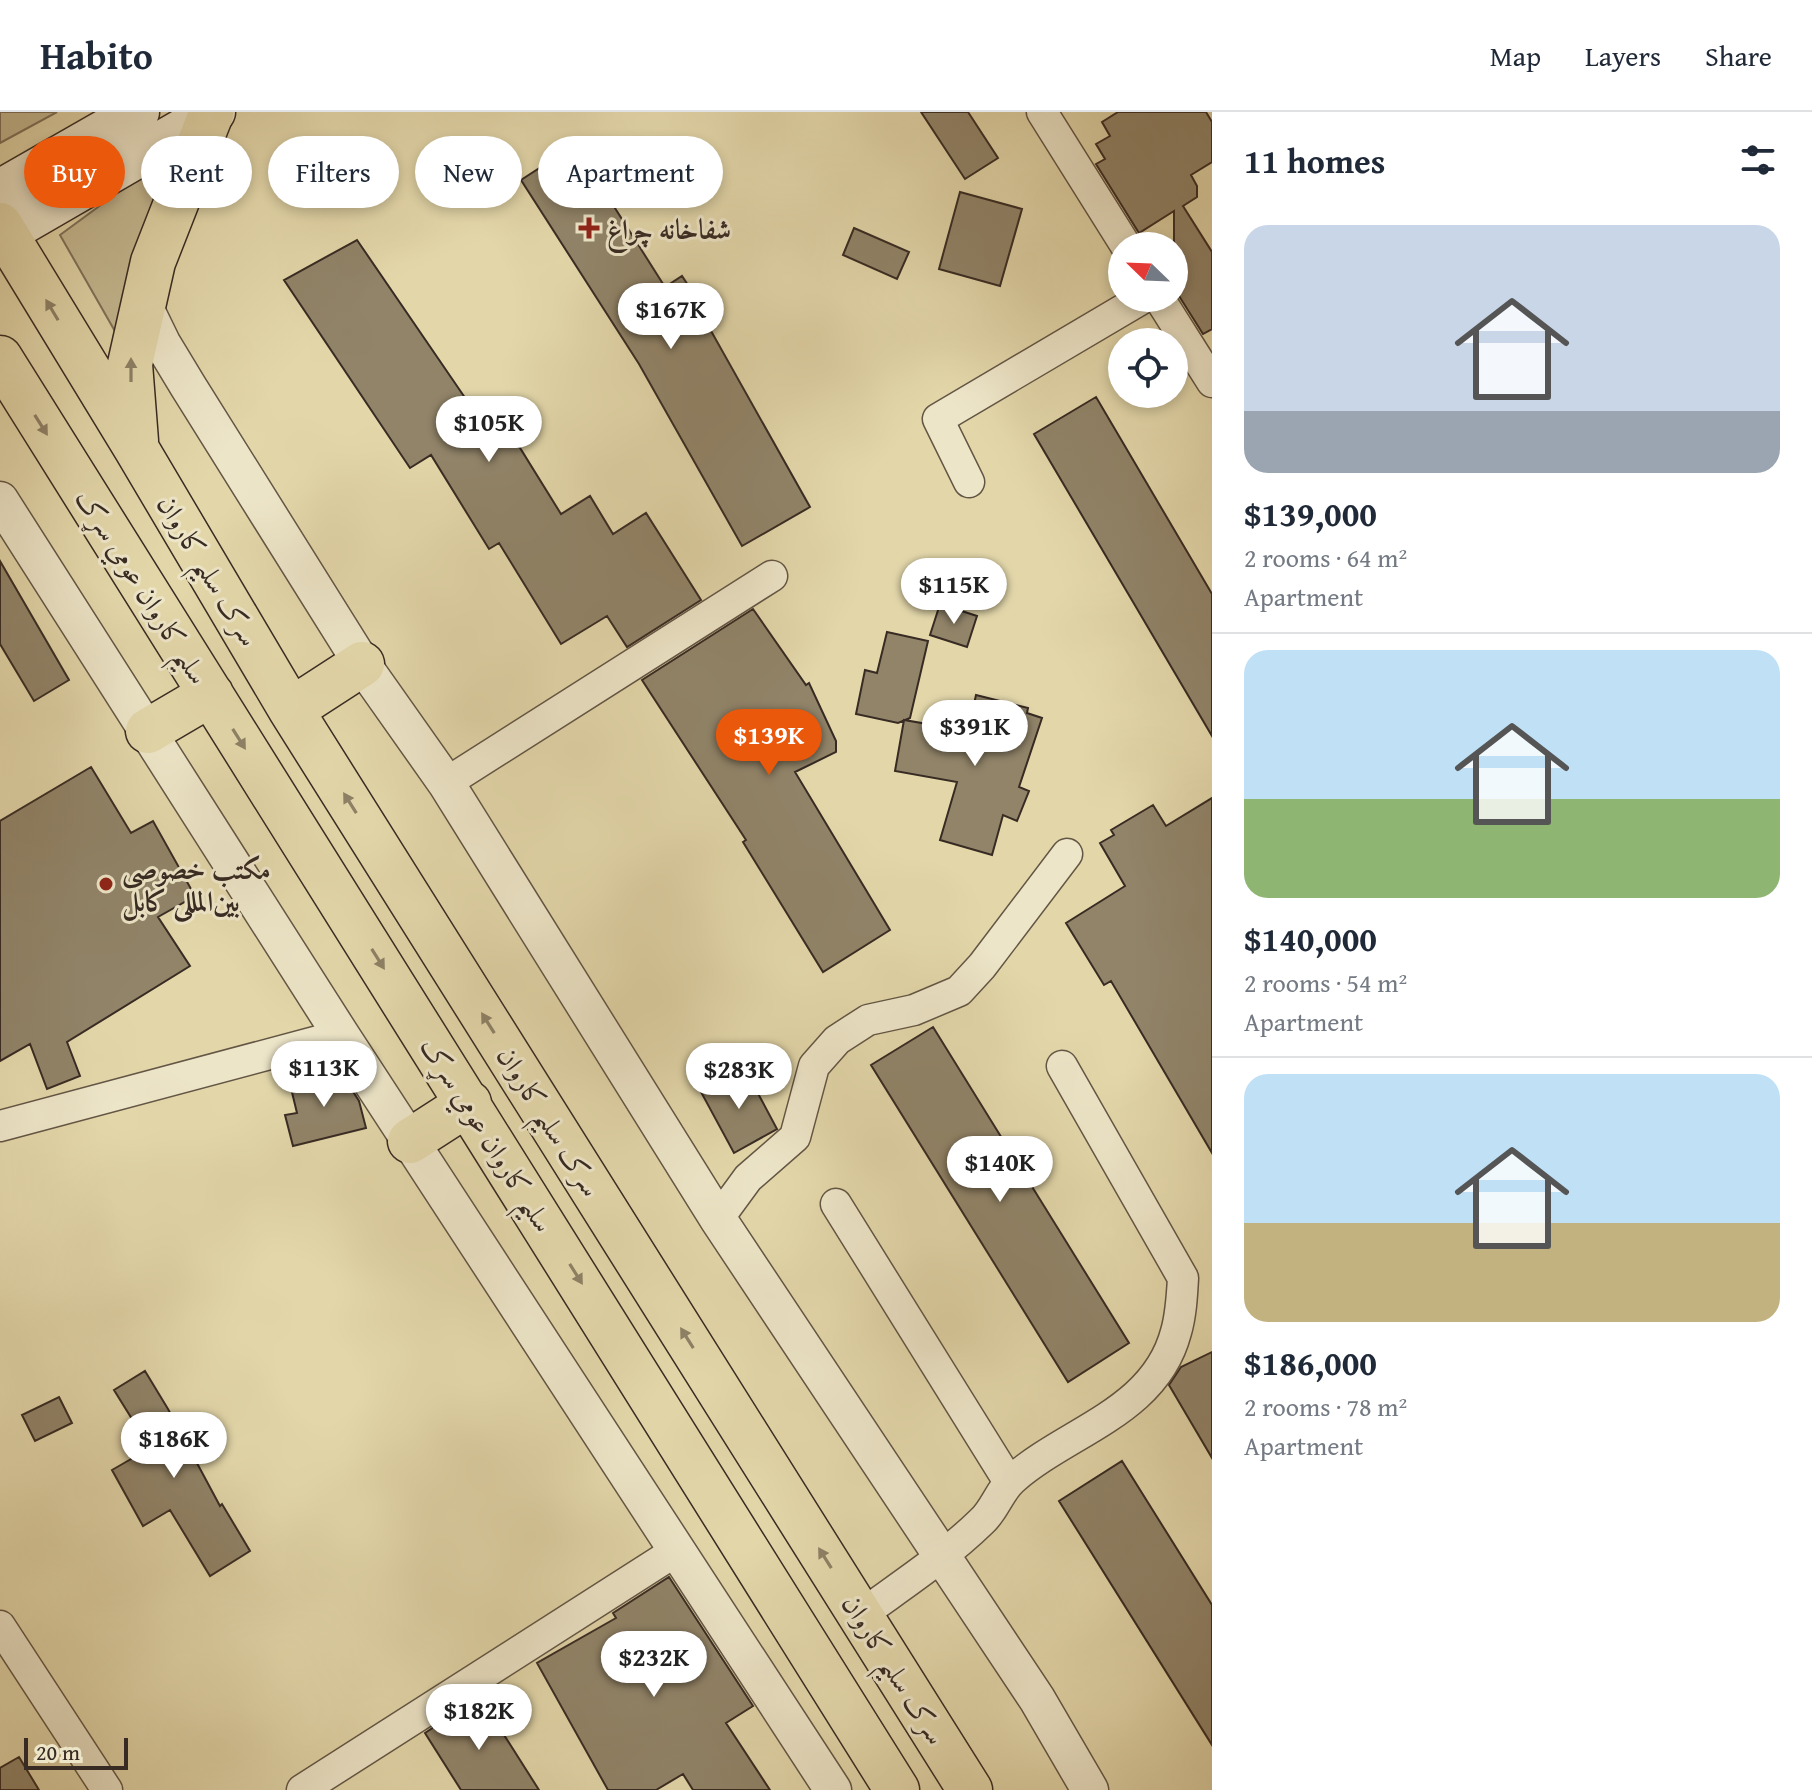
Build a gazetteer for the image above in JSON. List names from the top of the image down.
{
  "streets": {
    "main road": ["سرک سلیم کاروان", "سلیم کاروان عومي سړک"]
  },
  "one_way": ["سرک سلیم کاروان", "سلیم کاروان عومي سړک"],
  "places": {
    "health": ["شفاخانه چراغ"],
    "other": ["مکتب خصوصی بین‌المللی کابل"]
  },
  "scale_bar": "20 m",
  "north": "top left",
  "page": {
    "header": "Habito",
    "nav": ["Map", "Layers", "Share"],
    "heading": "11 homes",
    "chip": [
      "Buy",
      "Rent",
      "Filters",
      "New",
      "Apartment"
    ],
    "list": [
      {
        "name": "$139,000",
        "note": "2 rooms · 64 m² · Apartment"
      },
      {
        "name": "$140,000",
        "note": "2 rooms · 54 m² · Apartment"
      },
      {
        "name": "$186,000",
        "note": "2 rooms · 78 m² · Apartment"
      }
    ],
    "price": [
      "$167K",
      "$105K",
      "$115K",
      "$391K",
      "$139K",
      "$113K",
      "$283K",
      "$140K",
      "$186K",
      "$232K",
      "$182K"
    ],
    "scale": "20 m"
  }
}
